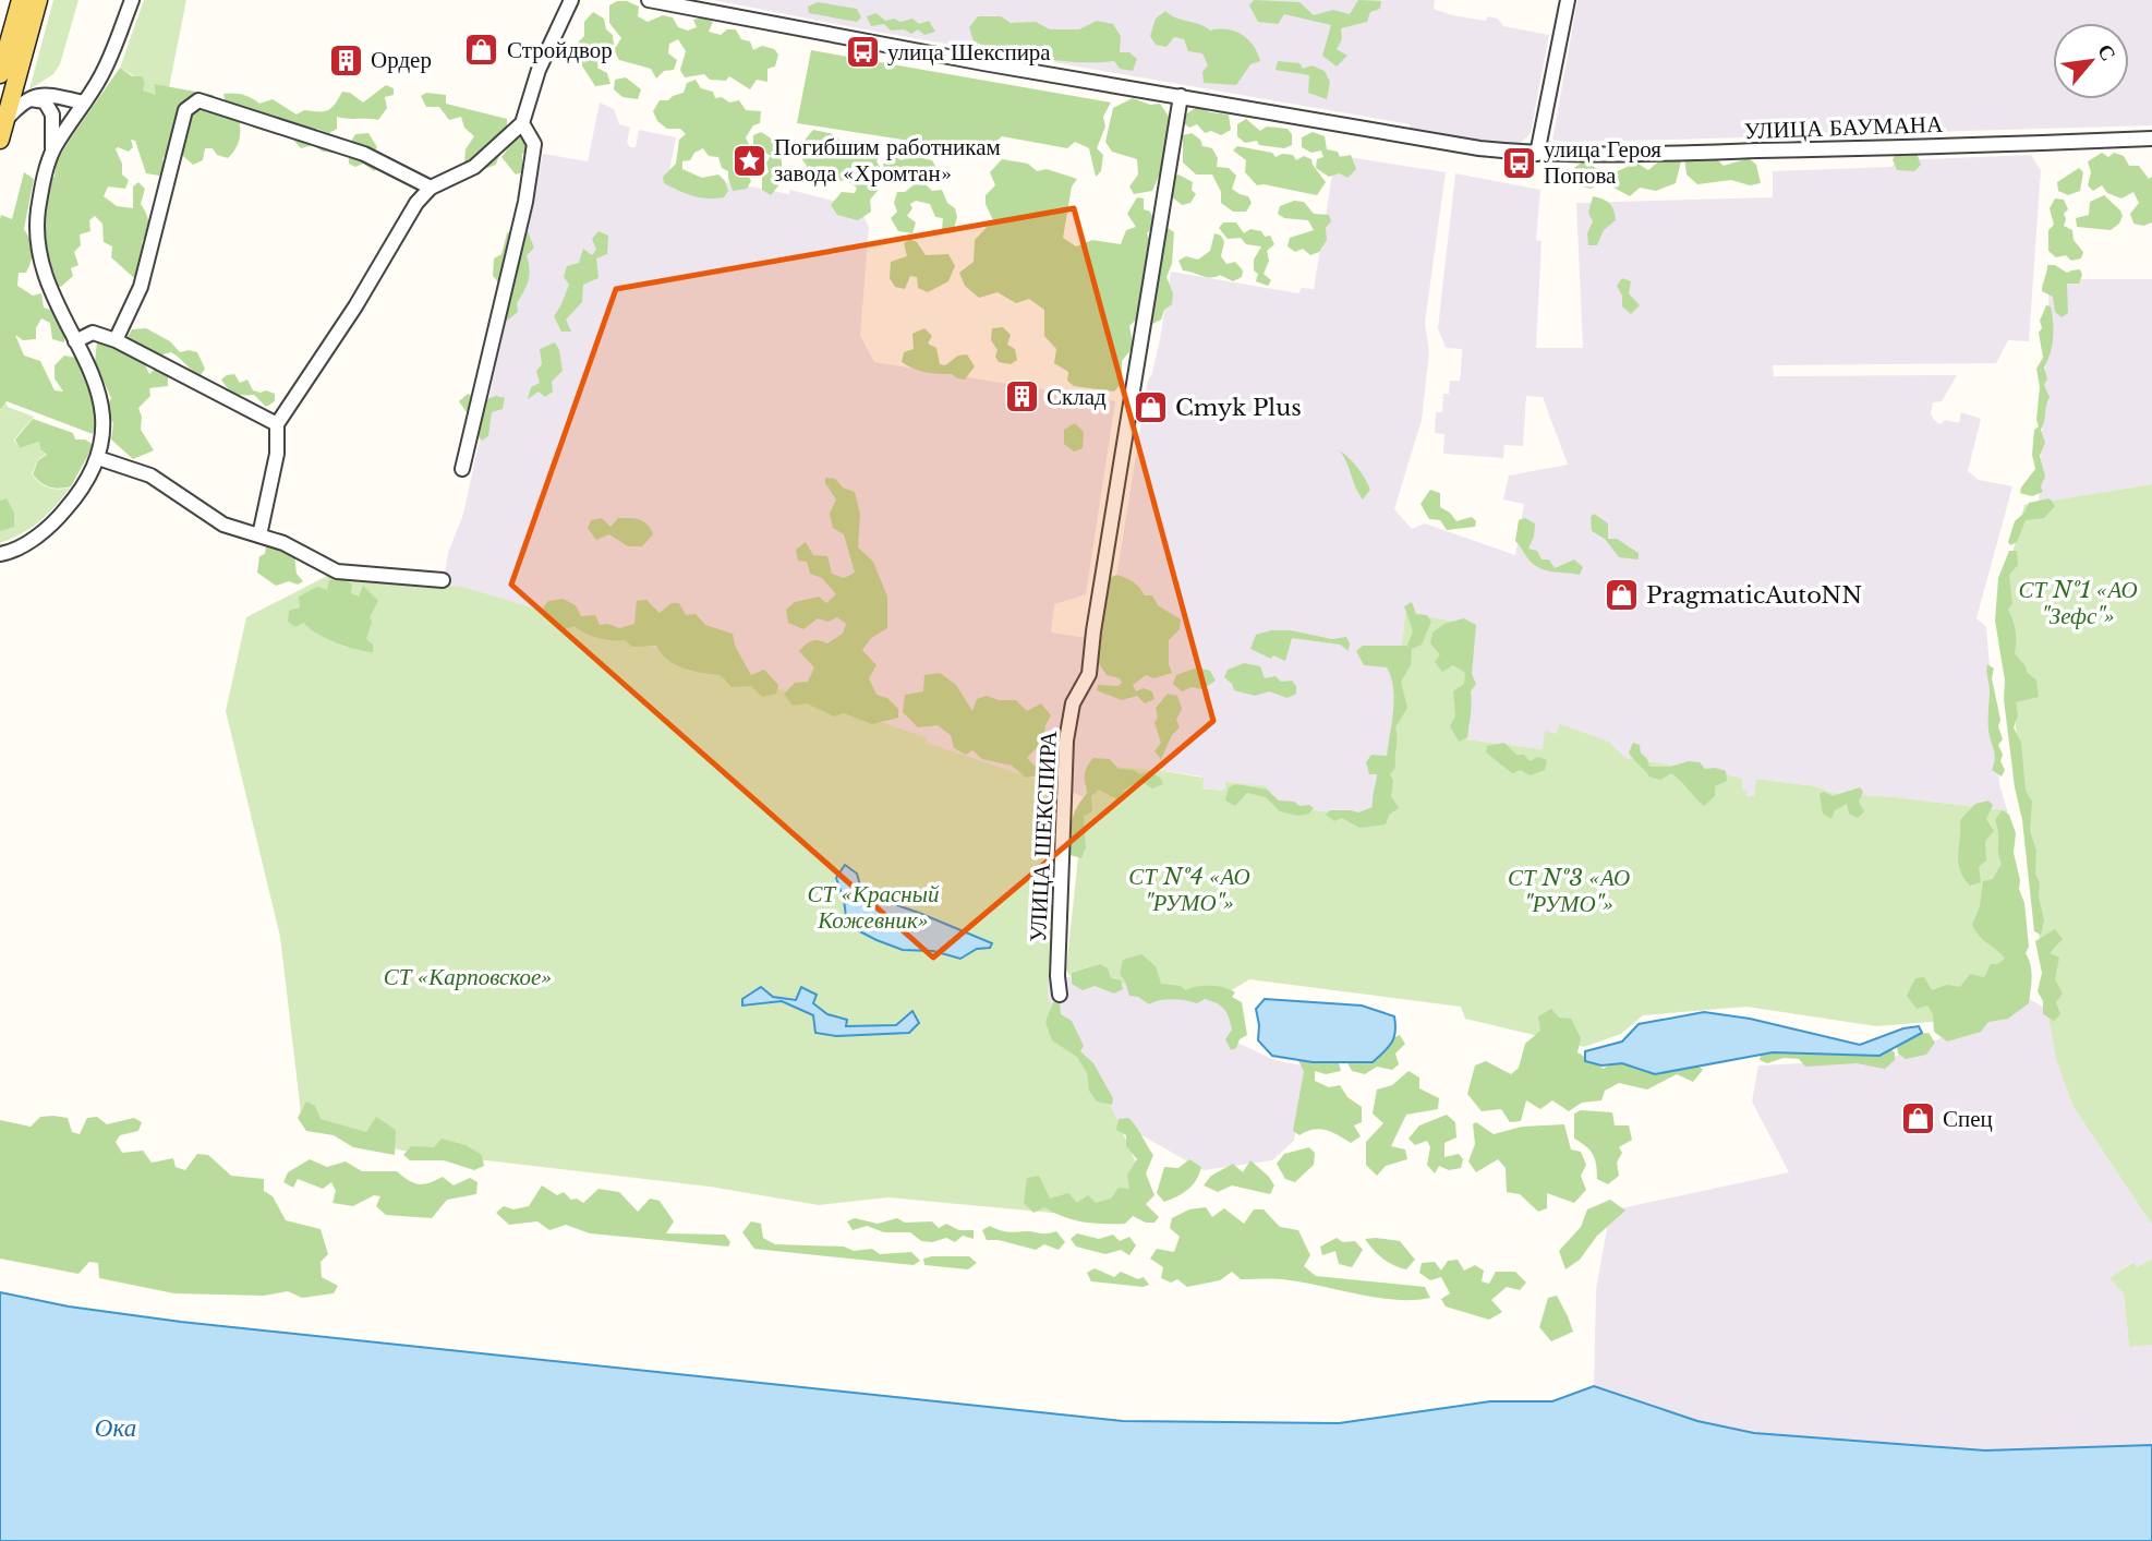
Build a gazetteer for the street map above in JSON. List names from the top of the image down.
{
  "streets": {
    "street": ["УЛИЦА БАУМАНА", "УЛИЦА ШЕКСПИРА"]
  },
  "water": ["Ока"],
  "parks": [
    "СТ №1 «АО \"Зефс\"»",
    "СТ №4 «АО \"РУМО\"»",
    "СТ №3 «АО \"РУМО\"»",
    "СТ «Красный Кожевник»",
    "СТ «Карповское»"
  ],
  "places": {
    "shop": [
      "Стройдвор",
      "Cmyk Plus",
      "PragmaticAutoNN",
      "Спец"
    ],
    "bus stop": ["улица Шекспира", "улица Героя Попова"],
    "building": ["Ордер", "Склад"],
    "place": ["Погибшим работникам завода «Хромтан»"]
  },
  "north": "top right"
}
